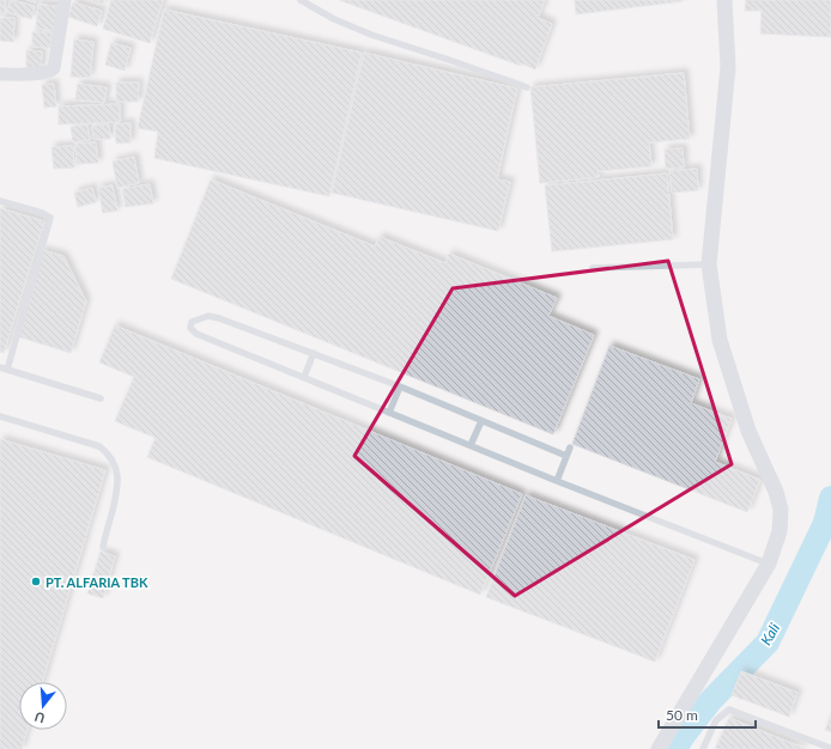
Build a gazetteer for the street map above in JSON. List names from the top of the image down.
{
  "water": ["Kali"],
  "places": ["PT. ALFARIA TBK"],
  "scale_bar": "50 m",
  "north": "bottom"
}
